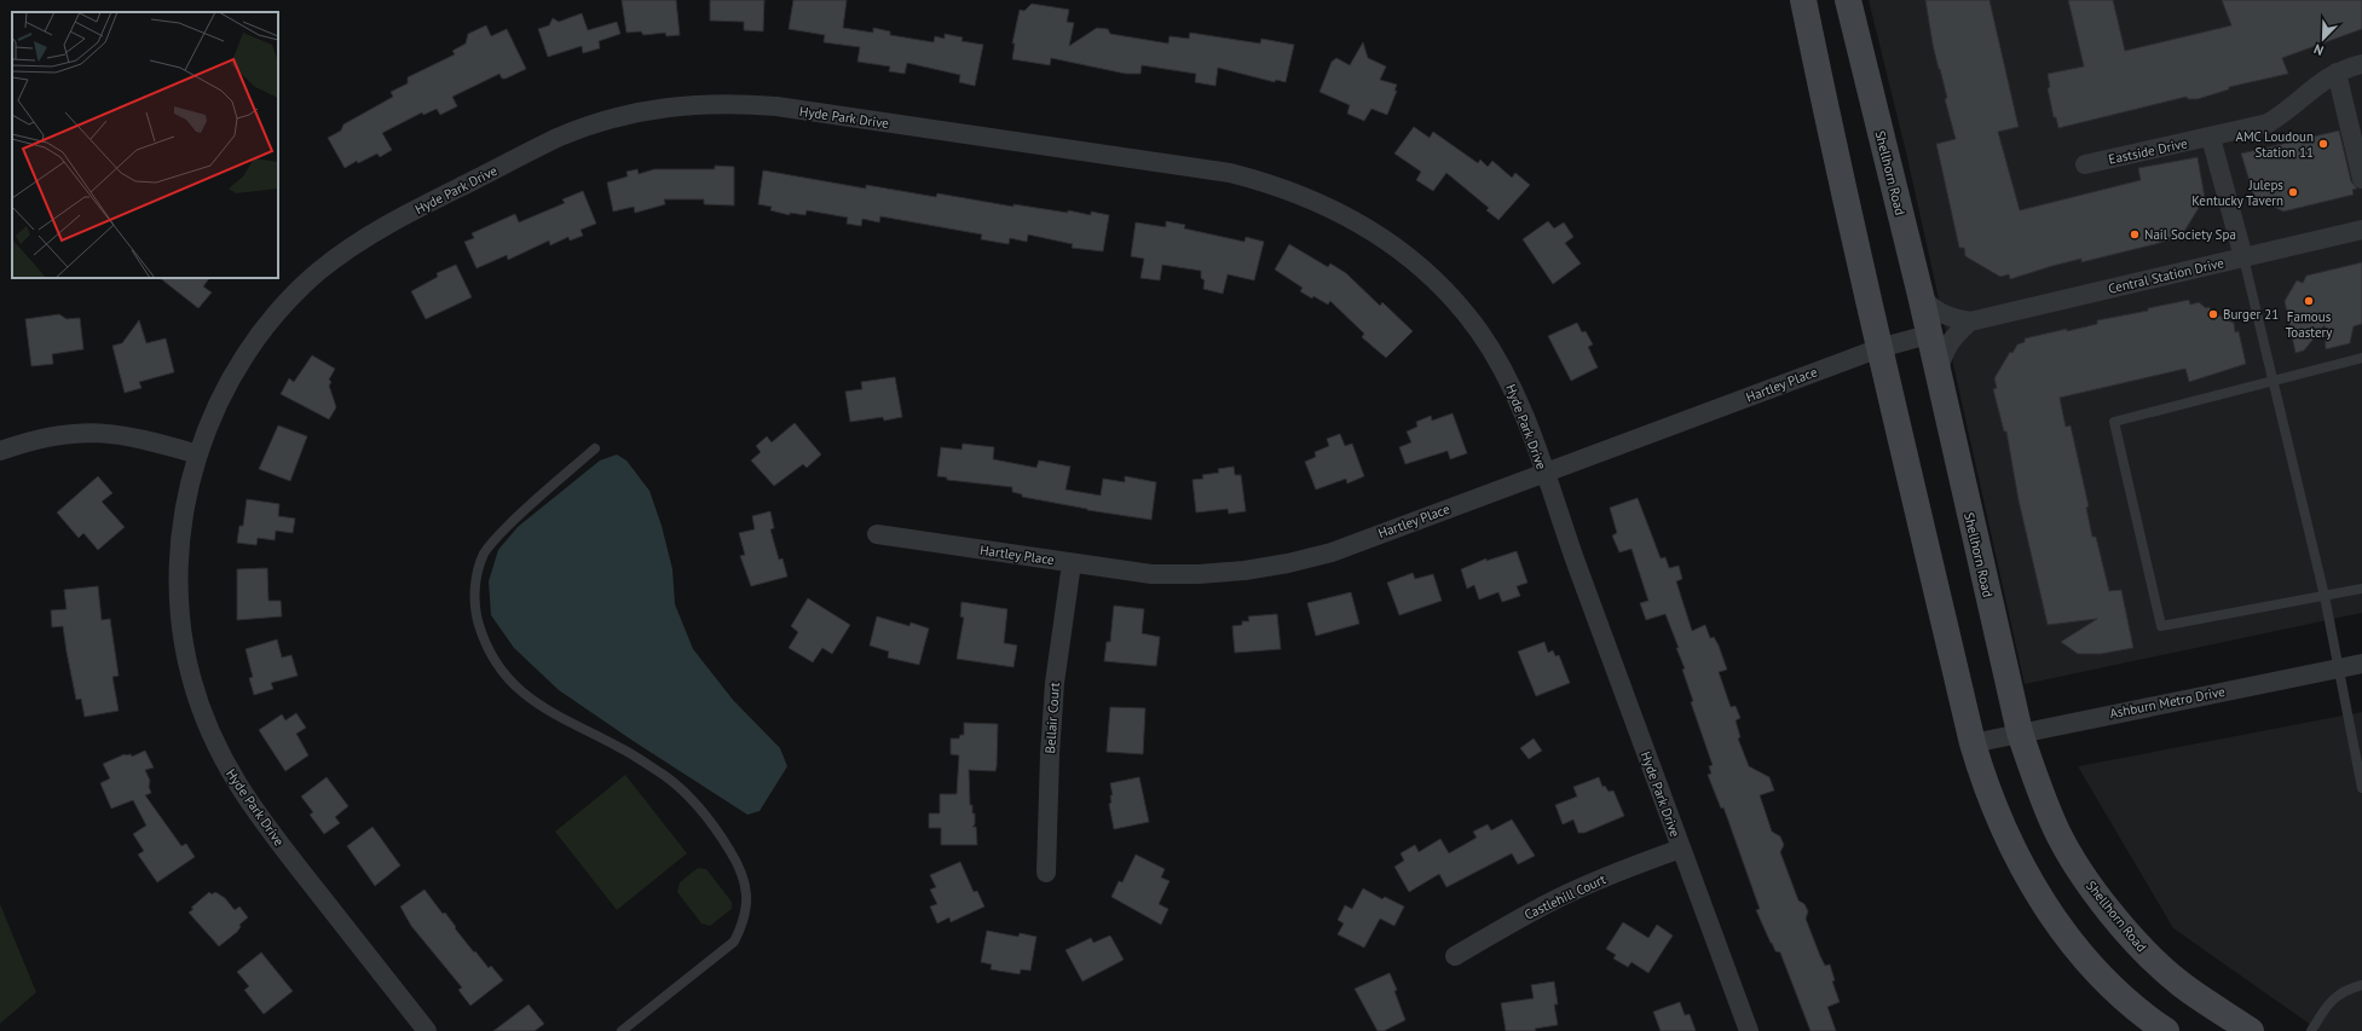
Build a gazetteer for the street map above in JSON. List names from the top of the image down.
{
  "streets": {
    "main road": ["Shellhorn Road"],
    "street": [
      "Hyde Park Drive",
      "Eastside Drive",
      "Central Station Drive",
      "Hartley Place",
      "Ashburn Metro Drive",
      "Bellair Court",
      "Castlehill Court"
    ]
  },
  "crossings": [
    ["Hyde Park Drive", "Hartley Place"],
    ["Hyde Park Drive", "Castlehill Court"],
    ["Shellhorn Road", "Central Station Drive"],
    ["Shellhorn Road", "Hartley Place"],
    ["Shellhorn Road", "Ashburn Metro Drive"],
    ["Hartley Place", "Bellair Court"]
  ],
  "places": [
    "AMC Loudoun Station 11",
    "Juleps Kentucky Tavern",
    "Nail Society Spa",
    "Famous Toastery",
    "Burger 21"
  ],
  "north": "bottom left"
}
